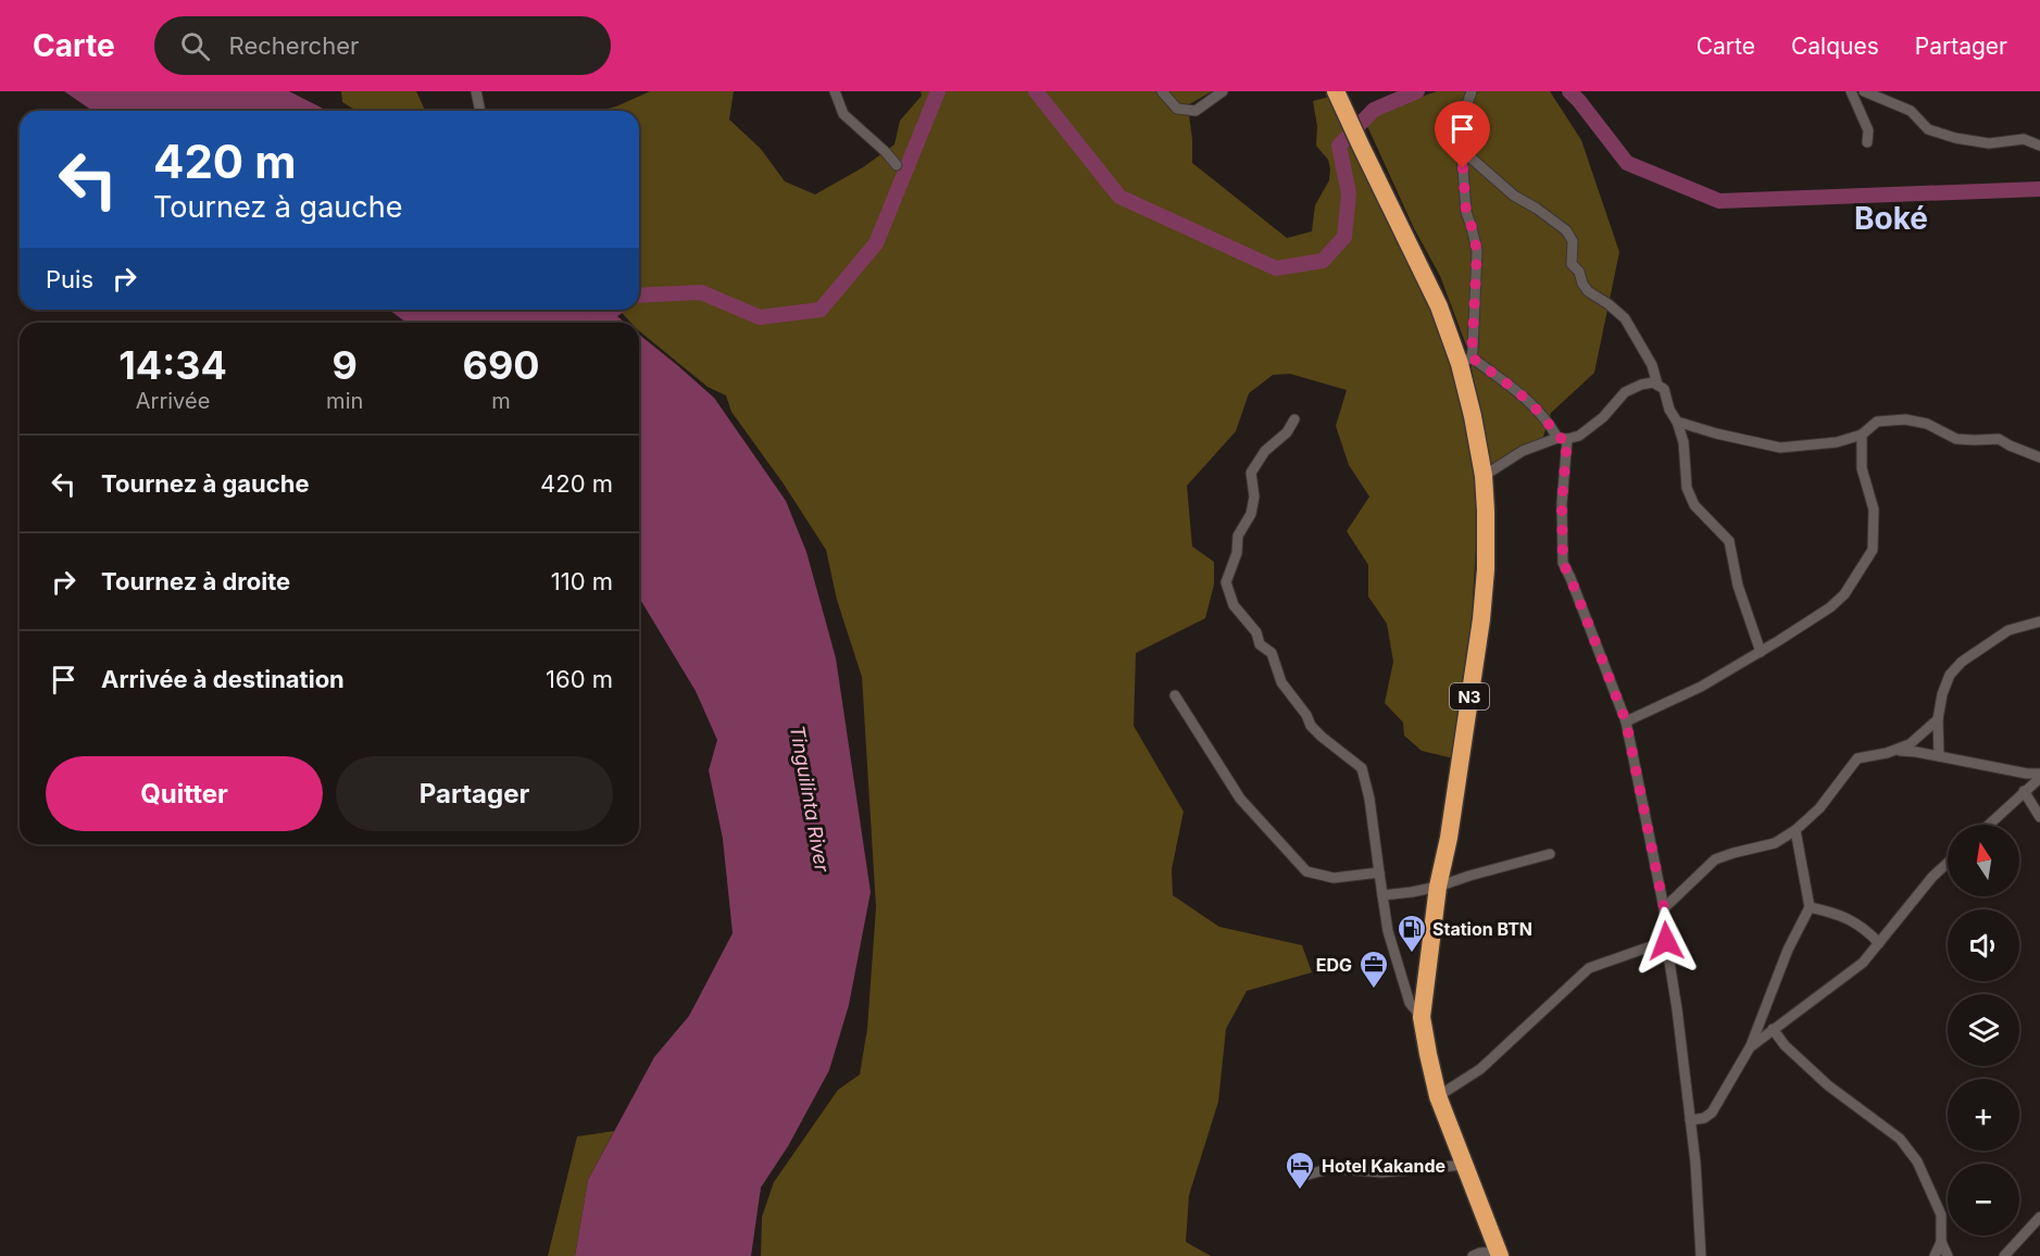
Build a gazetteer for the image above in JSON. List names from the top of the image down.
{
  "streets": {
    "highway": ["N3"]
  },
  "districts": ["Boké"],
  "water": ["Tinguilinta River"],
  "places": {
    "fuel station": ["Station BTN"],
    "office": ["EDG"],
    "hotel": ["Hotel Kakande"]
  },
  "north": "top",
  "page": {
    "header": "Carte",
    "search": "Rechercher",
    "nav": ["Carte", "Calques", "Partager"],
    "turn": ["420 m", "Tournez à gauche"],
    "then": "Puis",
    "eta": [
      "14:34",
      "Arrivée",
      "9",
      "min",
      "690",
      "m"
    ],
    "list": [
      {
        "name": "Tournez à gauche",
        "value": "420 m"
      },
      {
        "name": "Tournez à droite",
        "value": "110 m"
      },
      {
        "name": "Arrivée à destination",
        "value": "160 m"
      }
    ],
    "buttons": ["Quitter", "Partager"],
    "map_buttons": ["+", "−"]
  }
}
